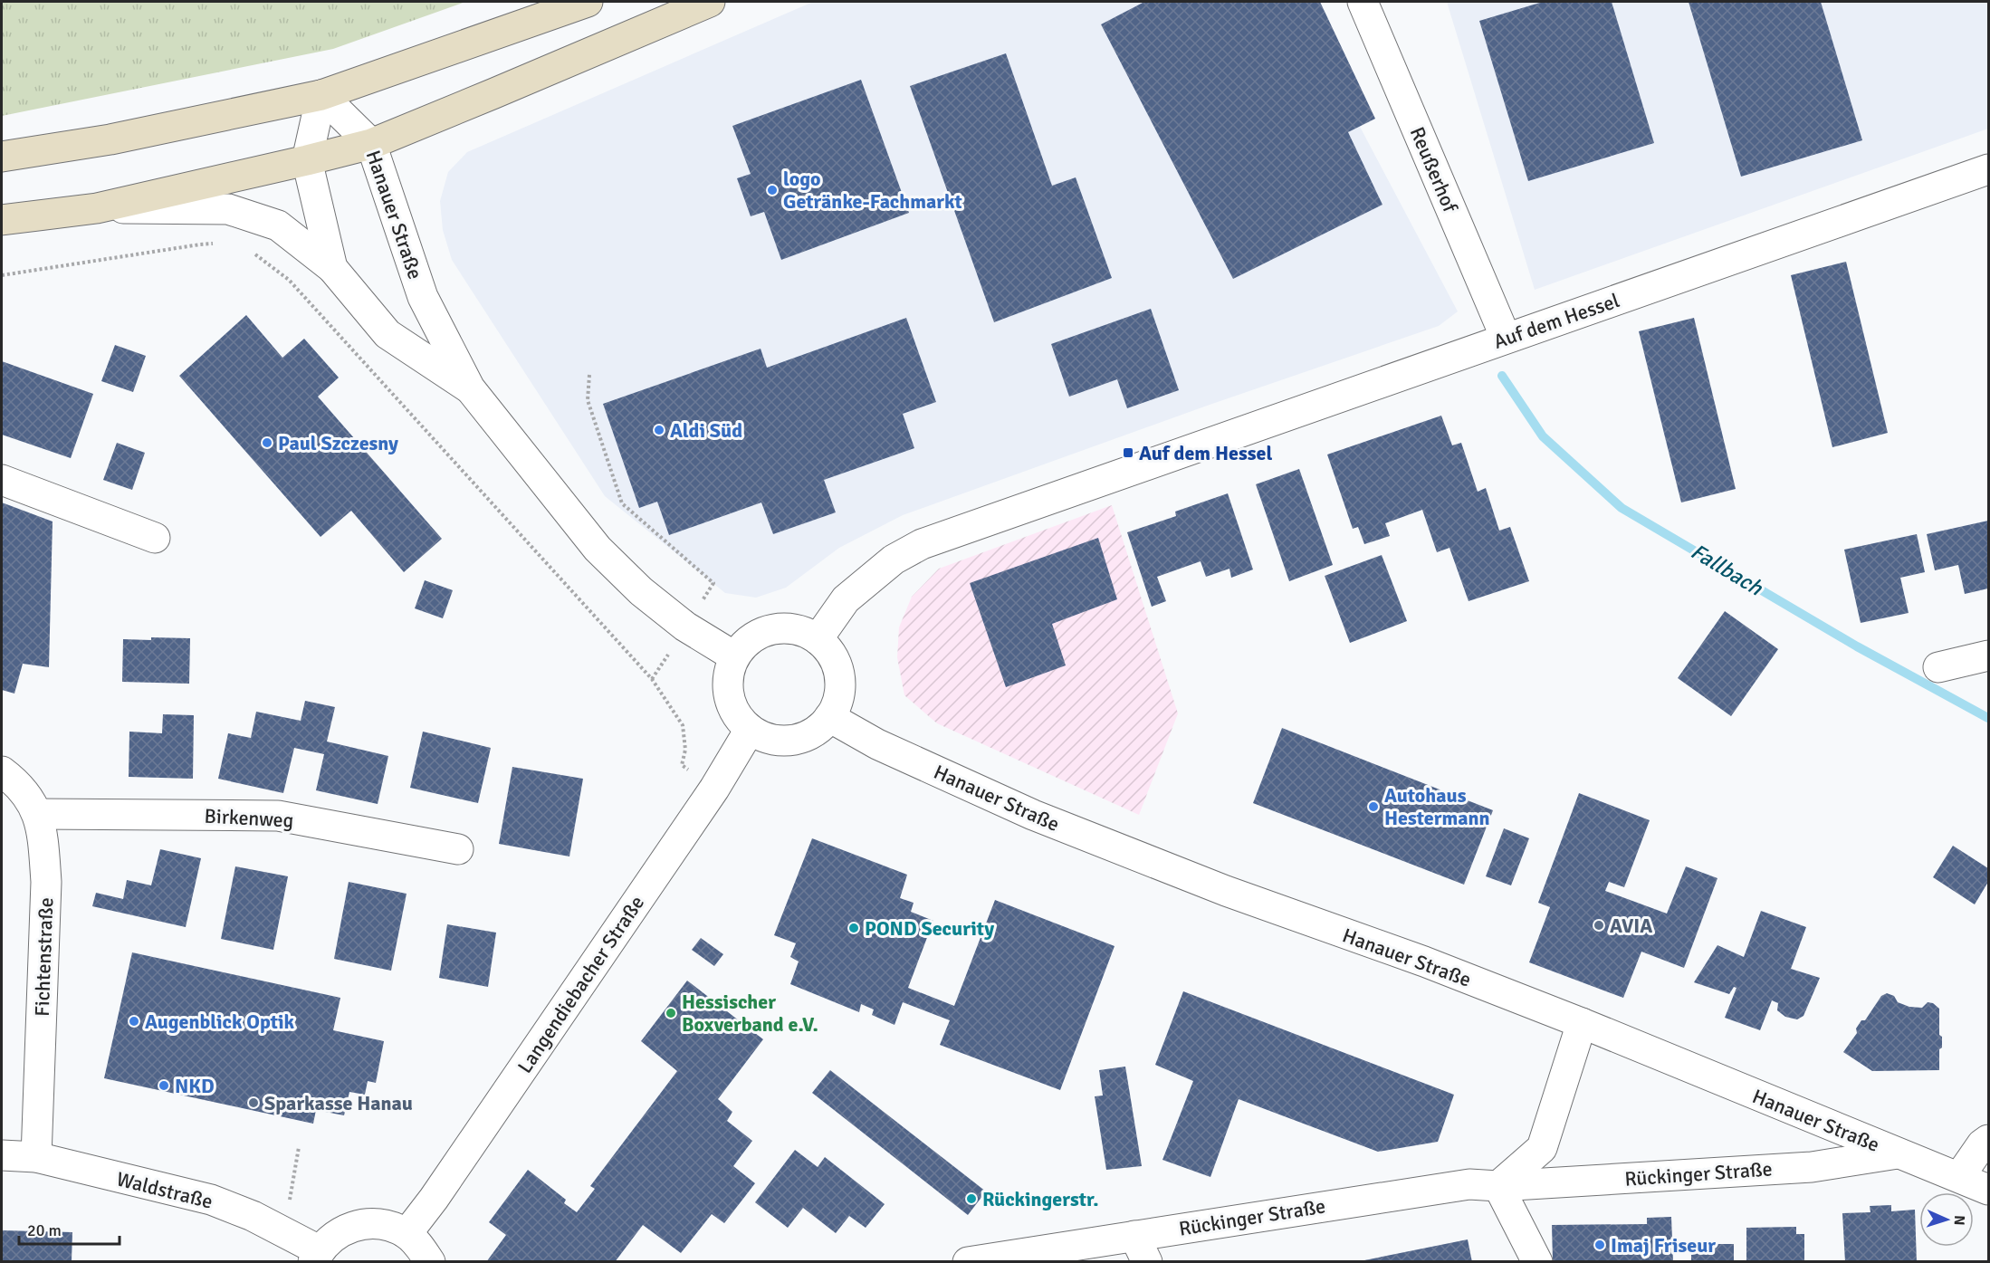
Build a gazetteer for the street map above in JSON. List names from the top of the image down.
{
  "streets": {
    "street": [
      "Reußerhof",
      "Hanauer Straße",
      "Auf dem Hessel",
      "Birkenweg",
      "Fichtenstraße",
      "Langendiebacher Straße",
      "Rückinger Straße",
      "Waldstraße"
    ]
  },
  "crossings": [
    ["Reußerhof", "Auf dem Hessel"],
    ["Hanauer Straße", "Auf dem Hessel"],
    ["Hanauer Straße", "Langendiebacher Straße"],
    ["Hanauer Straße", "Rückinger Straße"],
    ["Auf dem Hessel", "Langendiebacher Straße"],
    ["Birkenweg", "Fichtenstraße"],
    ["Fichtenstraße", "Waldstraße"]
  ],
  "water": ["Fallbach"],
  "places": {
    "other": [
      "logo Getränke-Fachmarkt",
      "Aldi Süd",
      "Paul Szczesny",
      "Autohaus Hestermann",
      "AVIA",
      "POND Security",
      "Hessischer Boxverband e.V.",
      "Augenblick Optik",
      "NKD",
      "Sparkasse Hanau",
      "Rückingerstr.",
      "Imaj Friseur"
    ],
    "transit": ["Auf dem Hessel"]
  },
  "scale_bar": "20 m",
  "north": "right"
}
